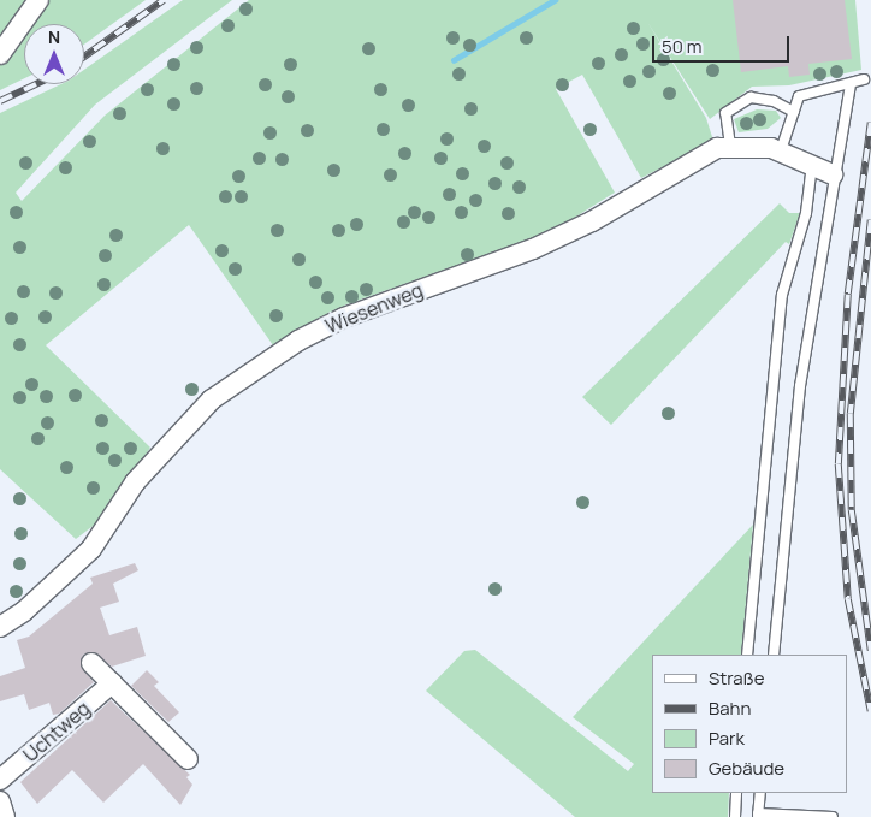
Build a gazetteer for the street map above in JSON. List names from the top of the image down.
{
  "streets": {
    "street": ["Wiesenweg", "Uchtweg"]
  },
  "legend": [
    "Straße",
    "Bahn",
    "Park",
    "Gebäude"
  ],
  "scale_bar": "50 m",
  "north": "top"
}
